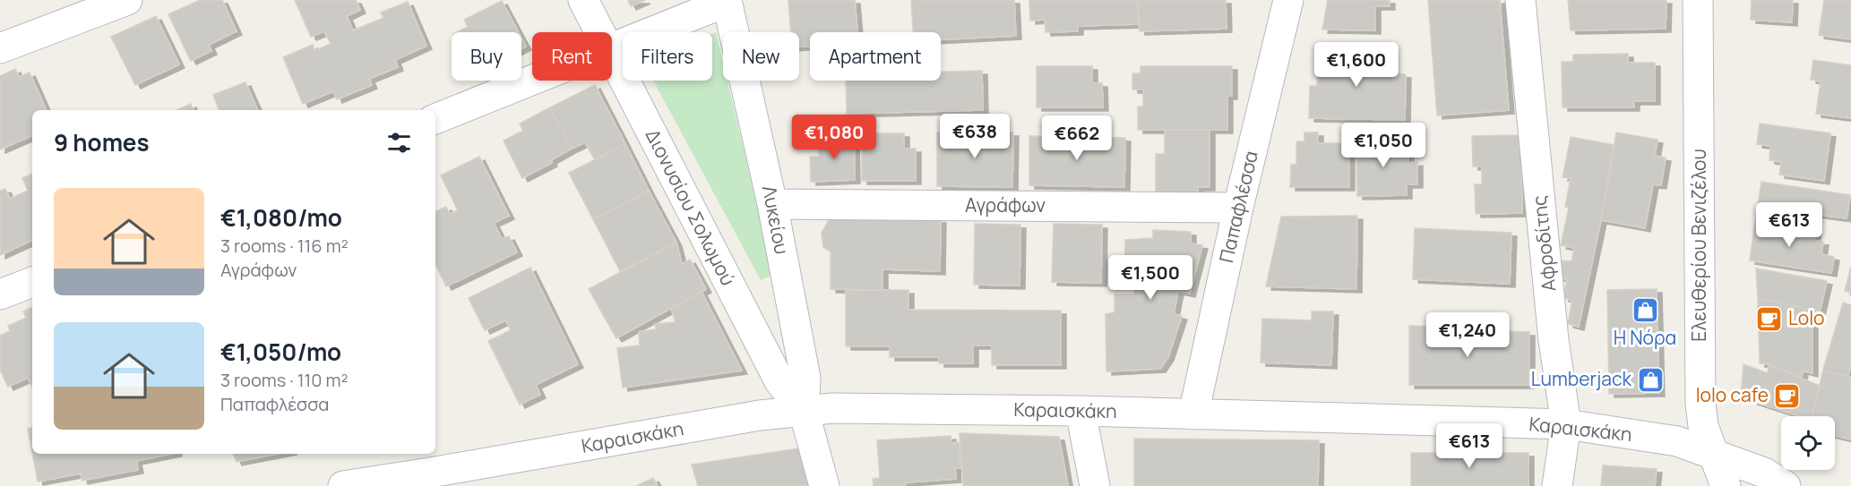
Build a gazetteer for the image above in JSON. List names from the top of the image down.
{
  "streets": {
    "street": [
      "Αγράφων",
      "Παπαφλέσσα",
      "Διονυσίου Σολωμού",
      "Λυκείου",
      "Αφροδίτης",
      "Ελευθερίου Βενιζέλου",
      "Καραισκάκη"
    ]
  },
  "crossings": [
    ["Αγράφων", "Παπαφλέσσα"],
    ["Αγράφων", "Λυκείου"],
    ["Παπαφλέσσα", "Καραισκάκη"],
    ["Διονυσίου Σολωμού", "Λυκείου"],
    ["Διονυσίου Σολωμού", "Καραισκάκη"],
    ["Λυκείου", "Καραισκάκη"],
    ["Αφροδίτης", "Καραισκάκη"],
    ["Ελευθερίου Βενιζέλου", "Καραισκάκη"]
  ],
  "places": {
    "shop": ["Η Νόρα", "Lumberjack"],
    "cafe": ["Lolo", "Iolo cafe"]
  },
  "page": {
    "chip": [
      "Buy",
      "Rent",
      "Filters",
      "New",
      "Apartment"
    ],
    "price": [
      "€1,600",
      "€638",
      "€1,080",
      "€662",
      "€1,050",
      "€613",
      "€1,500",
      "€1,240",
      "€613"
    ],
    "heading": "9 homes",
    "list": [
      {
        "name": "€1,080/mo",
        "note": "3 rooms · 116 m² · Αγράφων"
      },
      {
        "name": "€1,050/mo",
        "note": "3 rooms · 110 m² · Παπαφλέσσα"
      }
    ]
  }
}
